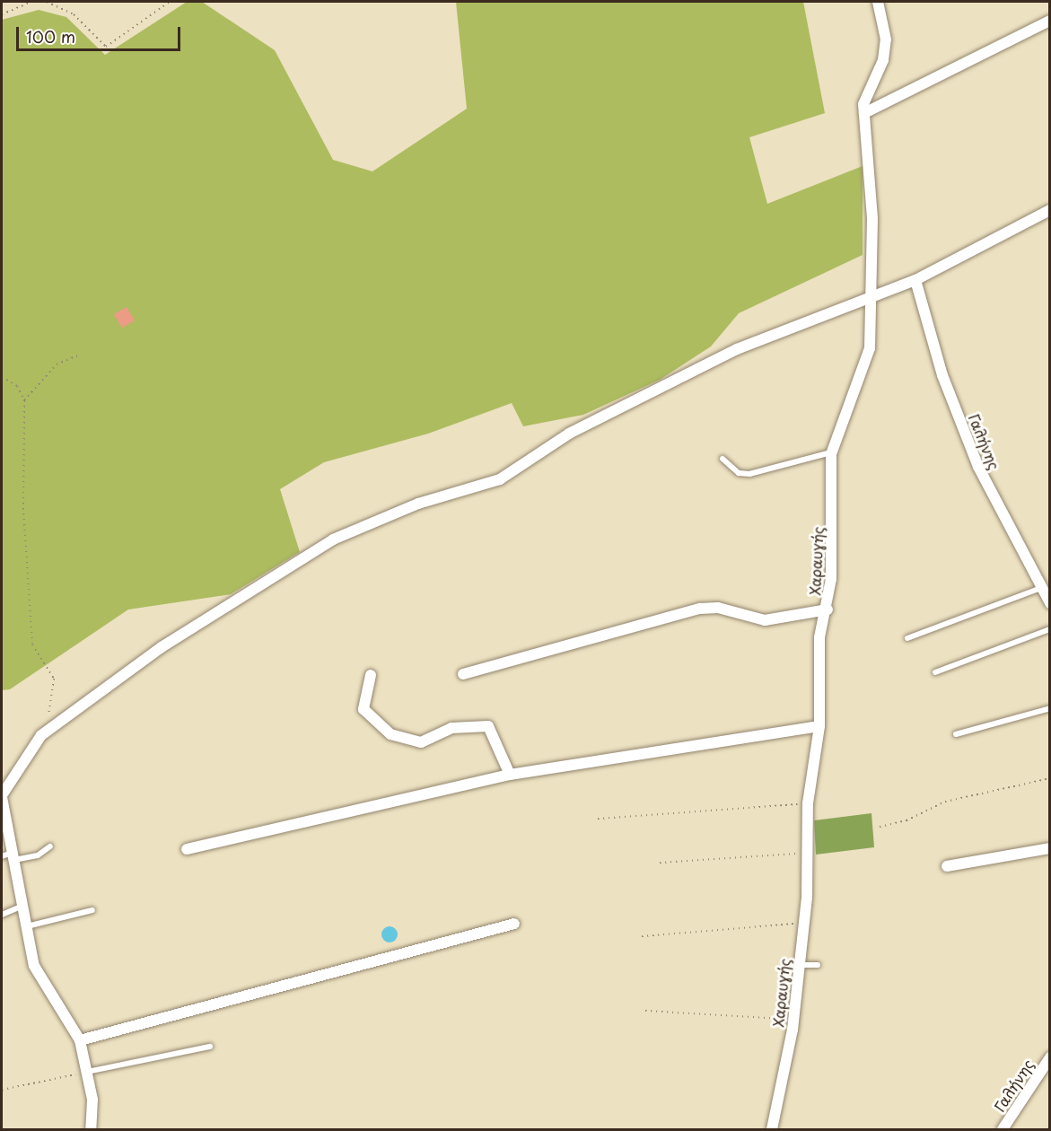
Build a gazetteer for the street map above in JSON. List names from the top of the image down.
{
  "streets": {
    "street": ["Γαλήνης", "Χαραυγής"]
  },
  "scale_bar": "100 m"
}
